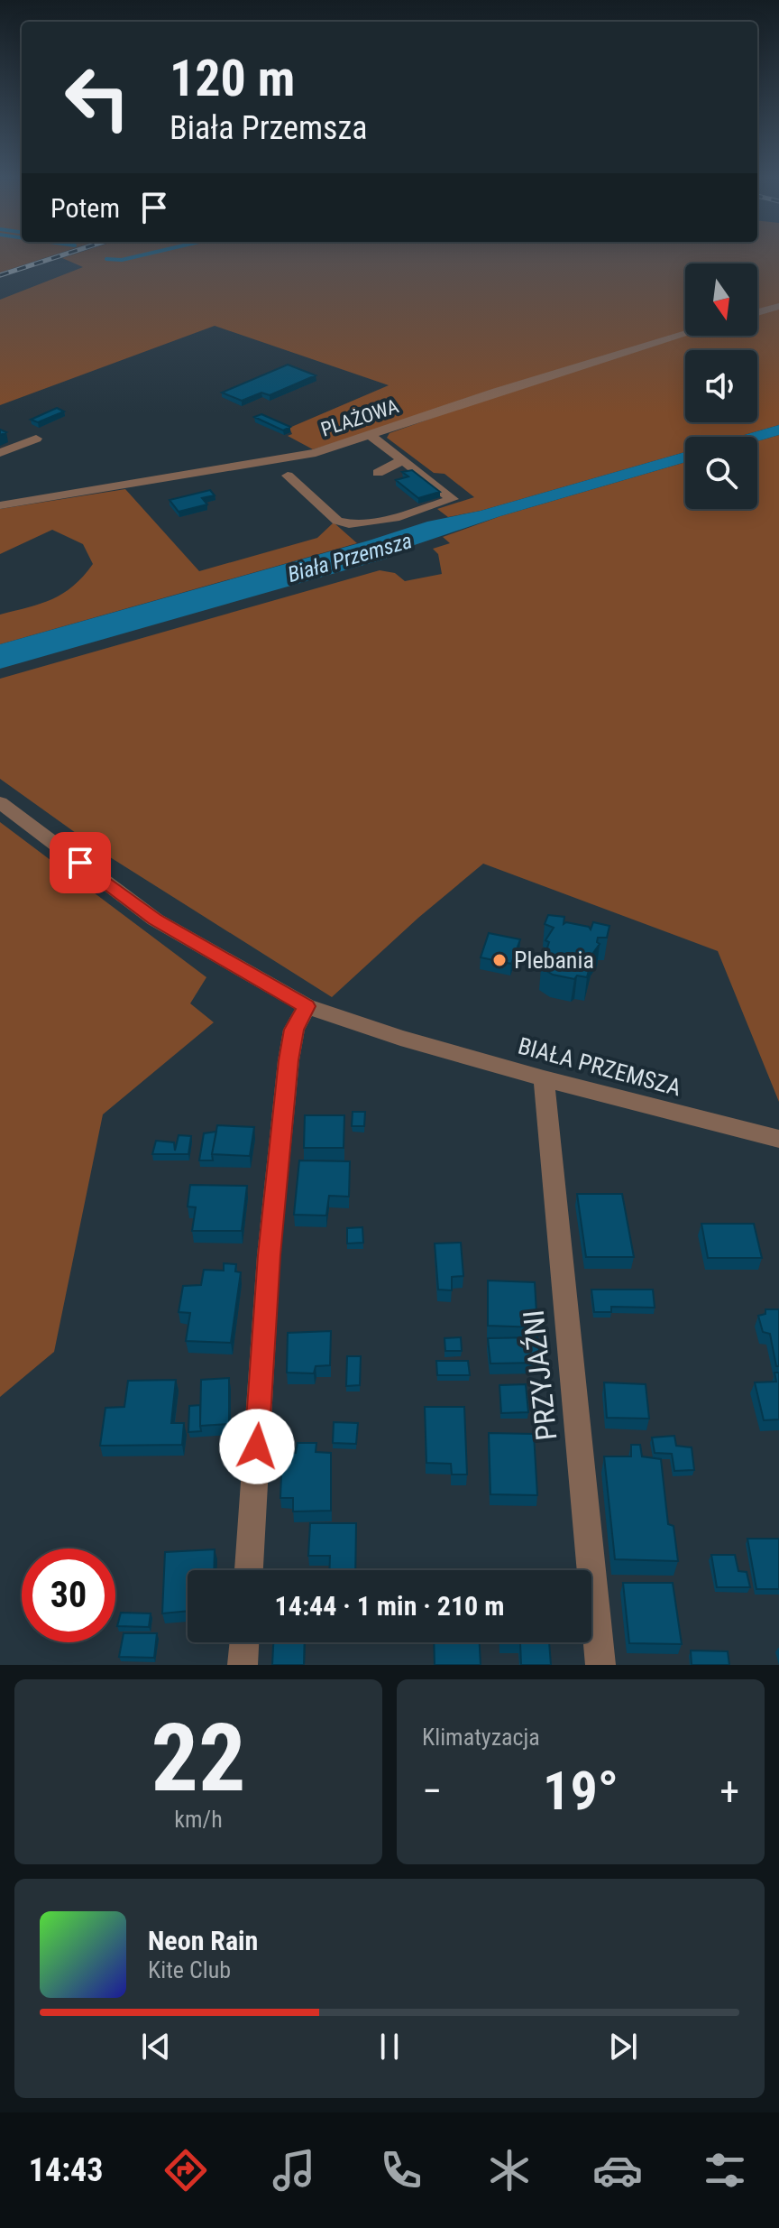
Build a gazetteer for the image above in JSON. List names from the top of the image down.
{
  "streets": {
    "street": ["PLAŻOWA", "BIAŁA PRZEMSZA", "PRZYJAŹNI"]
  },
  "crossings": [
    ["BIAŁA PRZEMSZA", "PRZYJAŹNI"]
  ],
  "water": ["Biała Przemsza"],
  "places": ["Plebania"],
  "north": "bottom",
  "page": {
    "turn": ["120 m", "Biała Przemsza"],
    "then": "Potem",
    "limit": "30",
    "trip": "14:44 · 1 min · 210 m",
    "tile": [
      ["22", "km/h"],
      "Klimatyzacja"
    ],
    "heat": ["−", "19°", "+"],
    "song": ["Neon Rain", "Kite Club"],
    "tabs": "14:43"
  }
}
